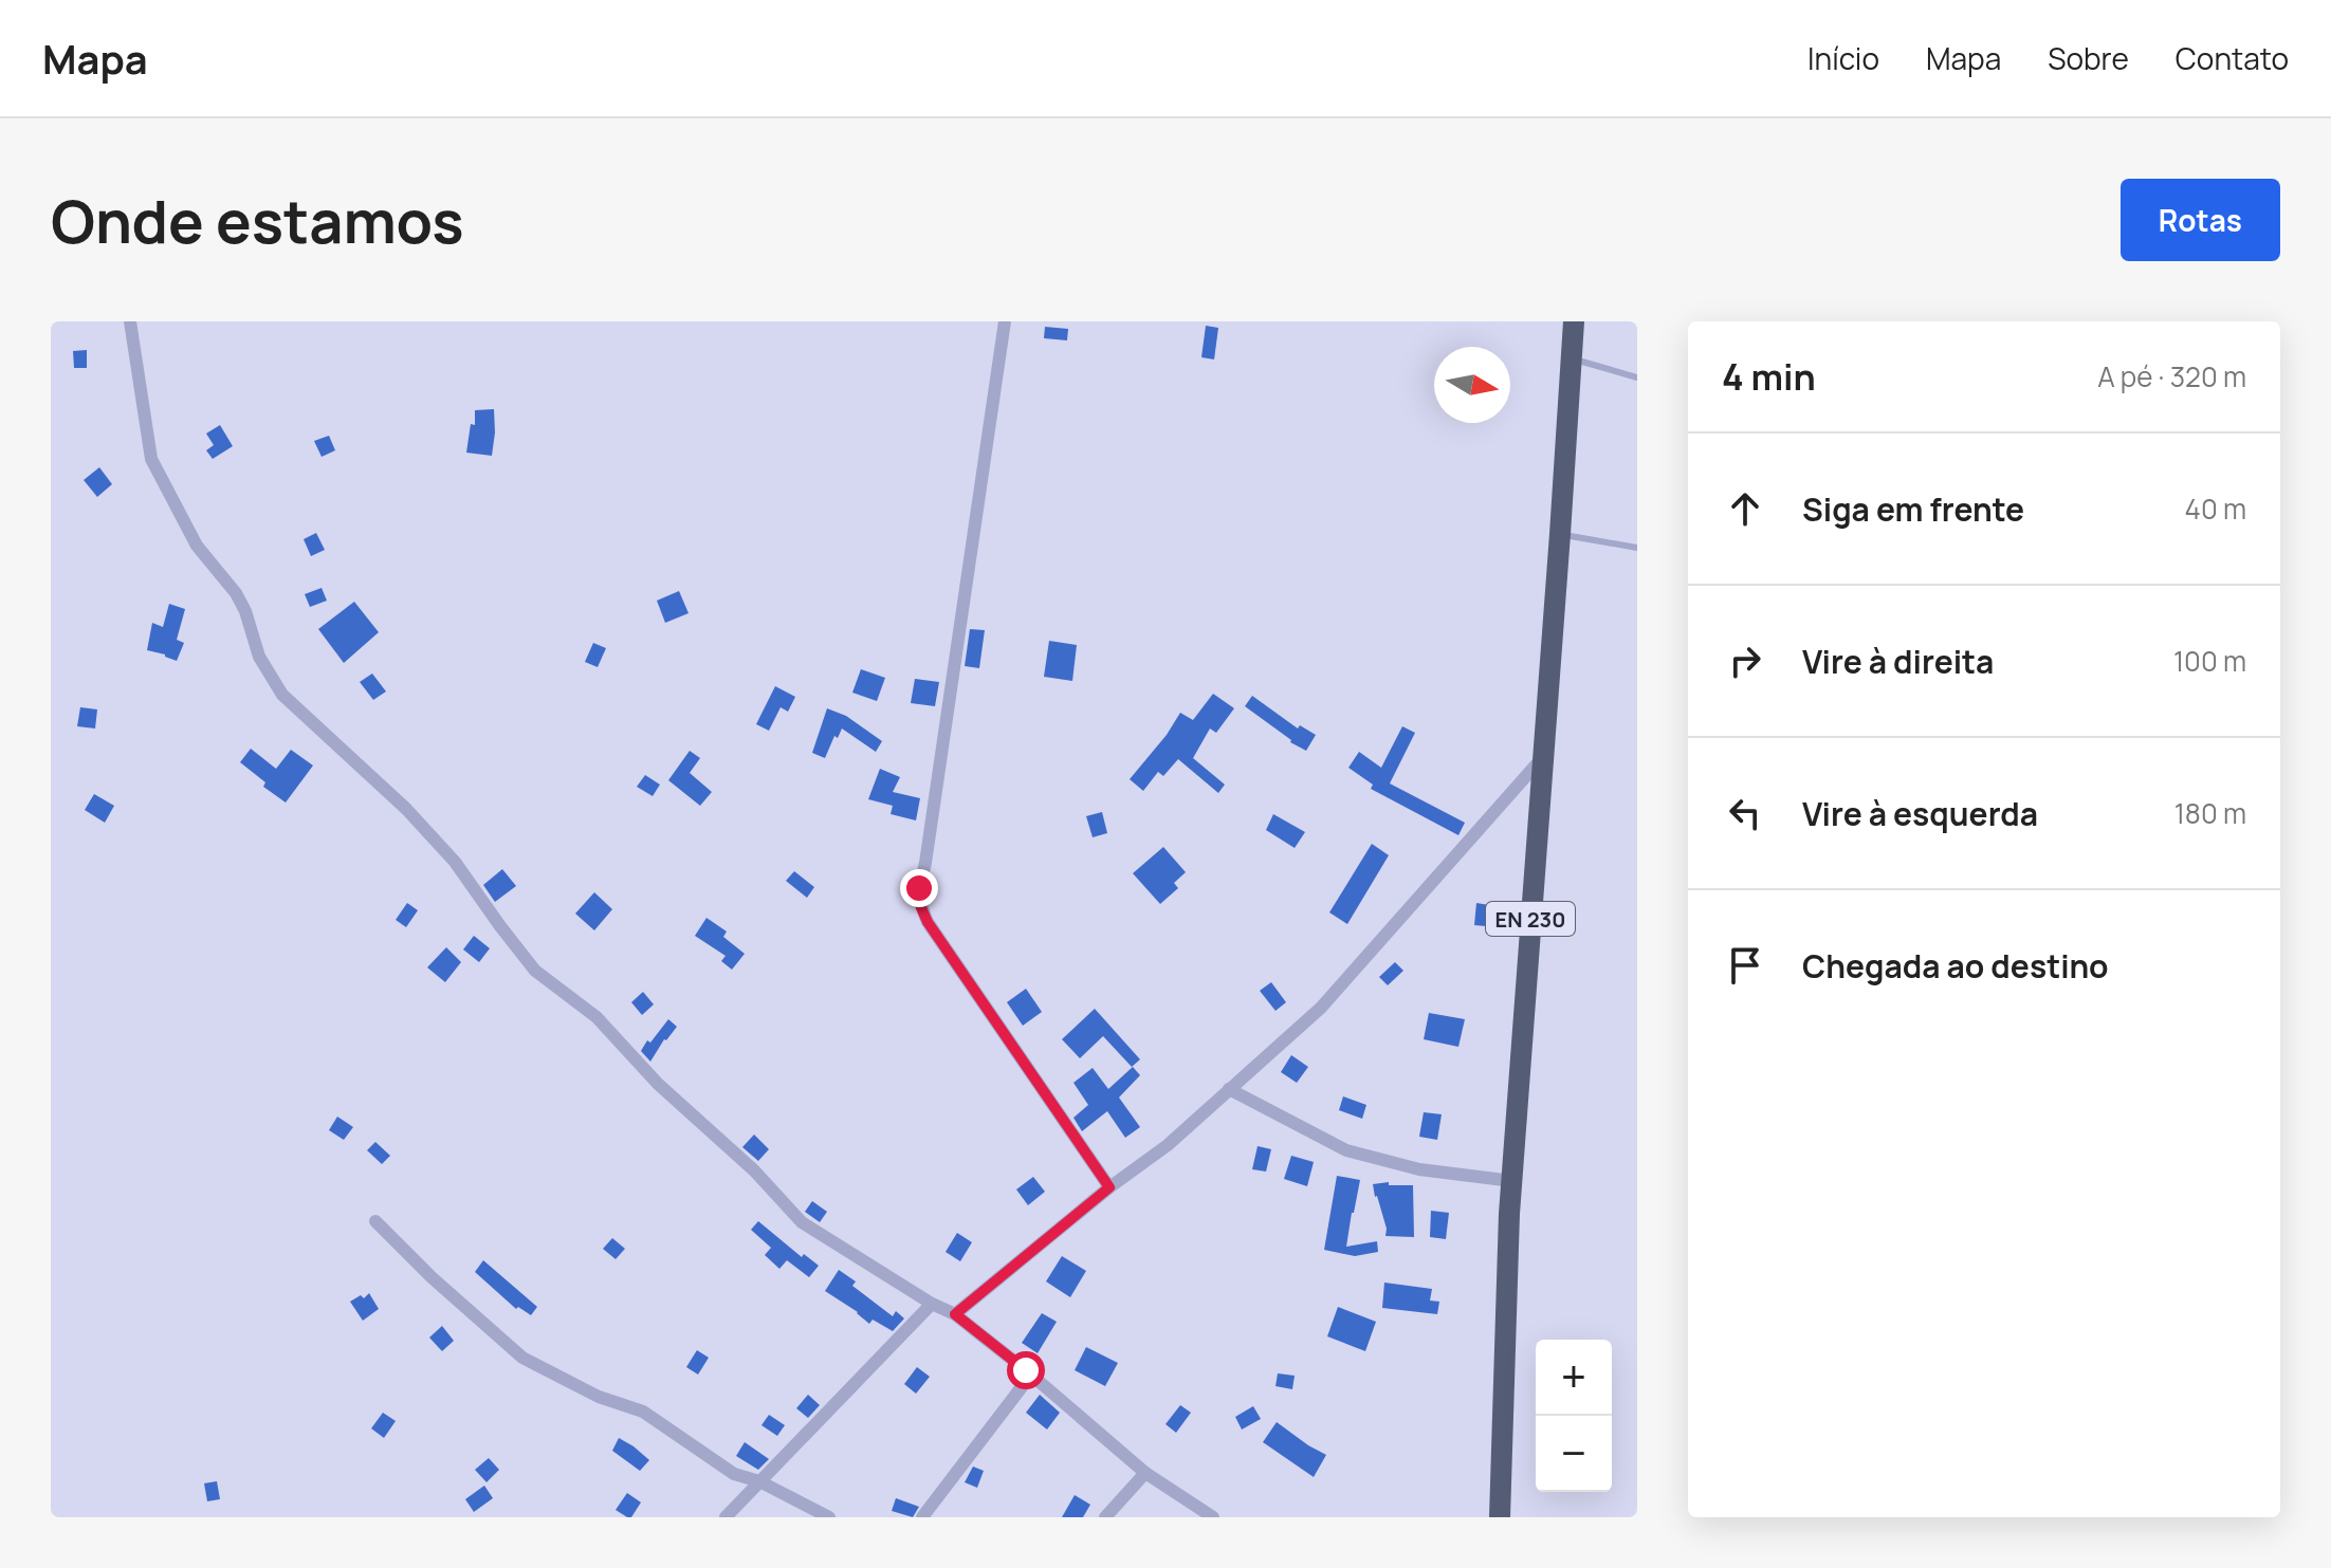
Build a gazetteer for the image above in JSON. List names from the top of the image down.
{
  "streets": {
    "main road": ["EN 230"]
  },
  "north": "right",
  "page": {
    "header": "Mapa",
    "nav": [
      "Início",
      "Mapa",
      "Sobre",
      "Contato"
    ],
    "buttons": "Rotas",
    "title": "Onde estamos",
    "heading": ["4 min", "A pé · 320 m"],
    "list": [
      ["Siga em frente", "40 m"],
      ["Vire à direita", "100 m"],
      ["Vire à esquerda", "180 m"],
      "Chegada ao destino"
    ],
    "map_buttons": ["+", "−"]
  }
}
